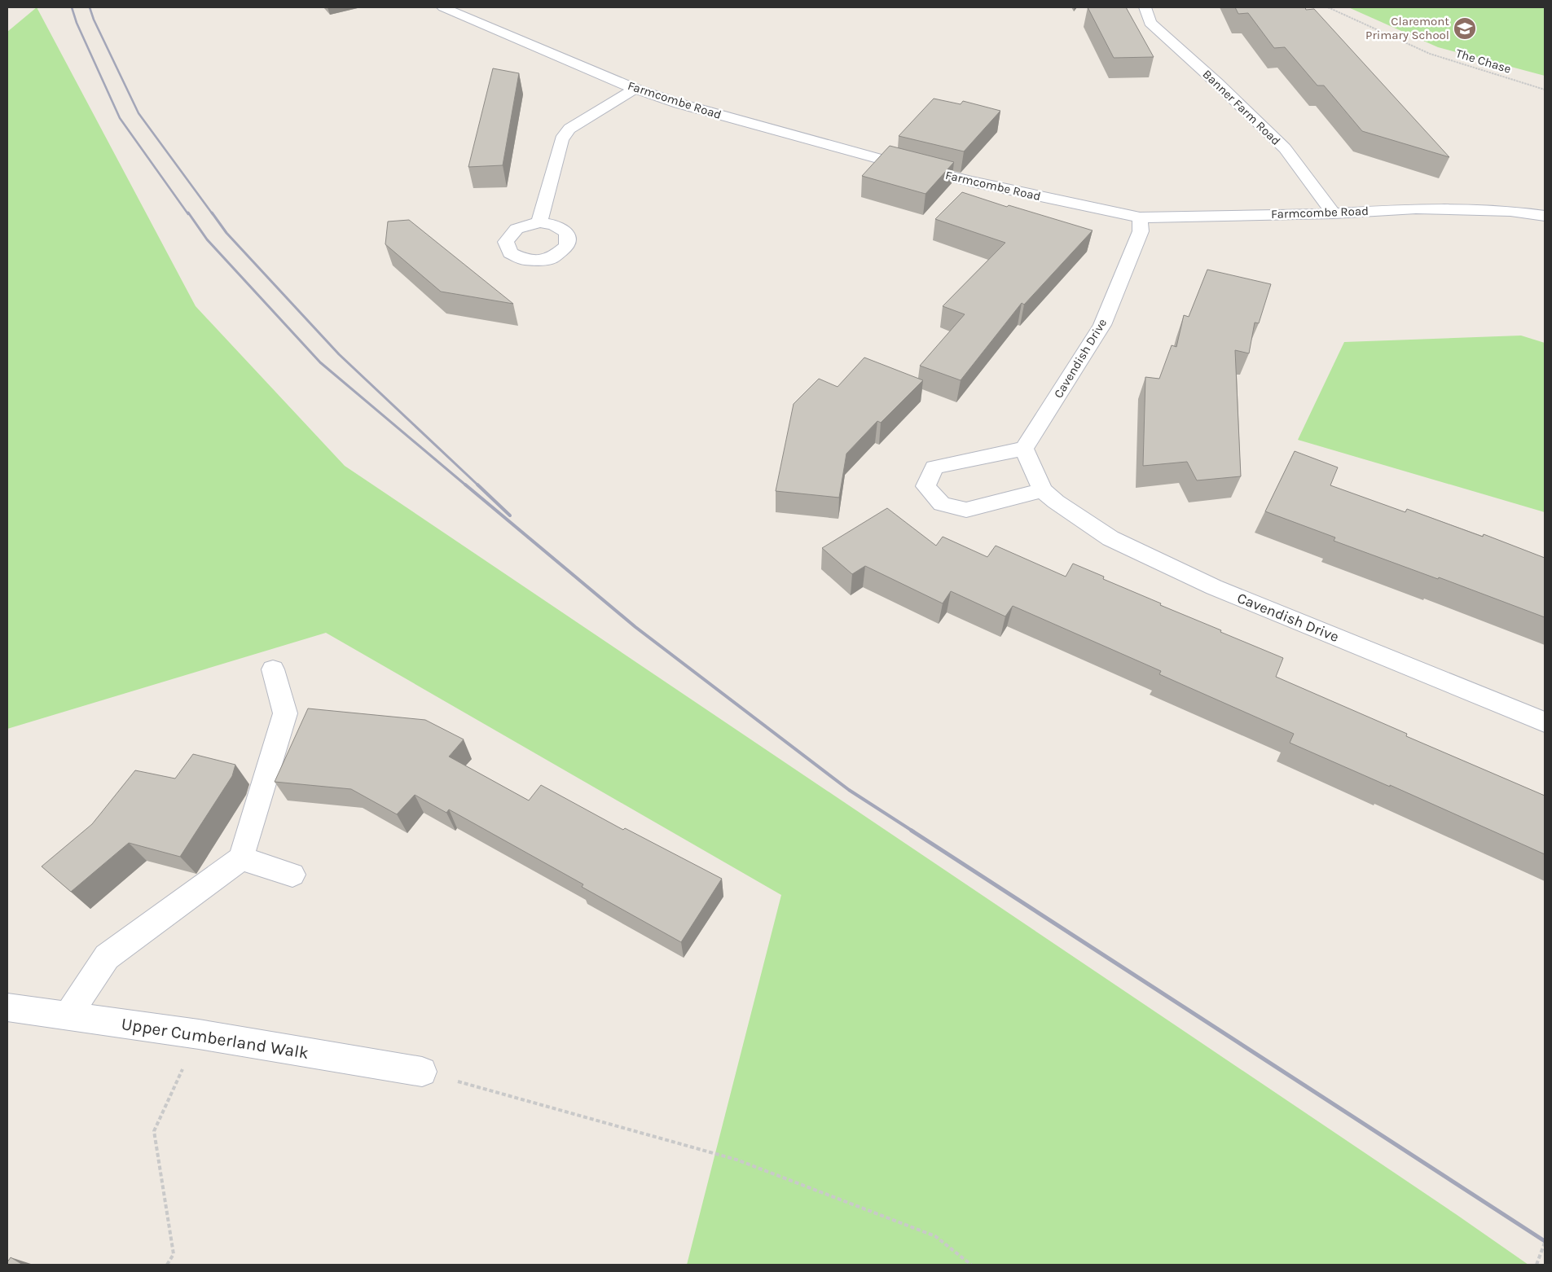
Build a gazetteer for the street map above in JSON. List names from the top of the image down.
{
  "streets": {
    "street": [
      "Farmcombe Road",
      "Banner Farm Road",
      "Cavendish Drive",
      "Upper Cumberland Walk"
    ],
    "path": ["The Chase"]
  },
  "crossings": [
    ["Farmcombe Road", "Banner Farm Road"],
    ["Farmcombe Road", "Cavendish Drive"]
  ],
  "places": {
    "school or university": ["Claremont Primary School"]
  }
}
